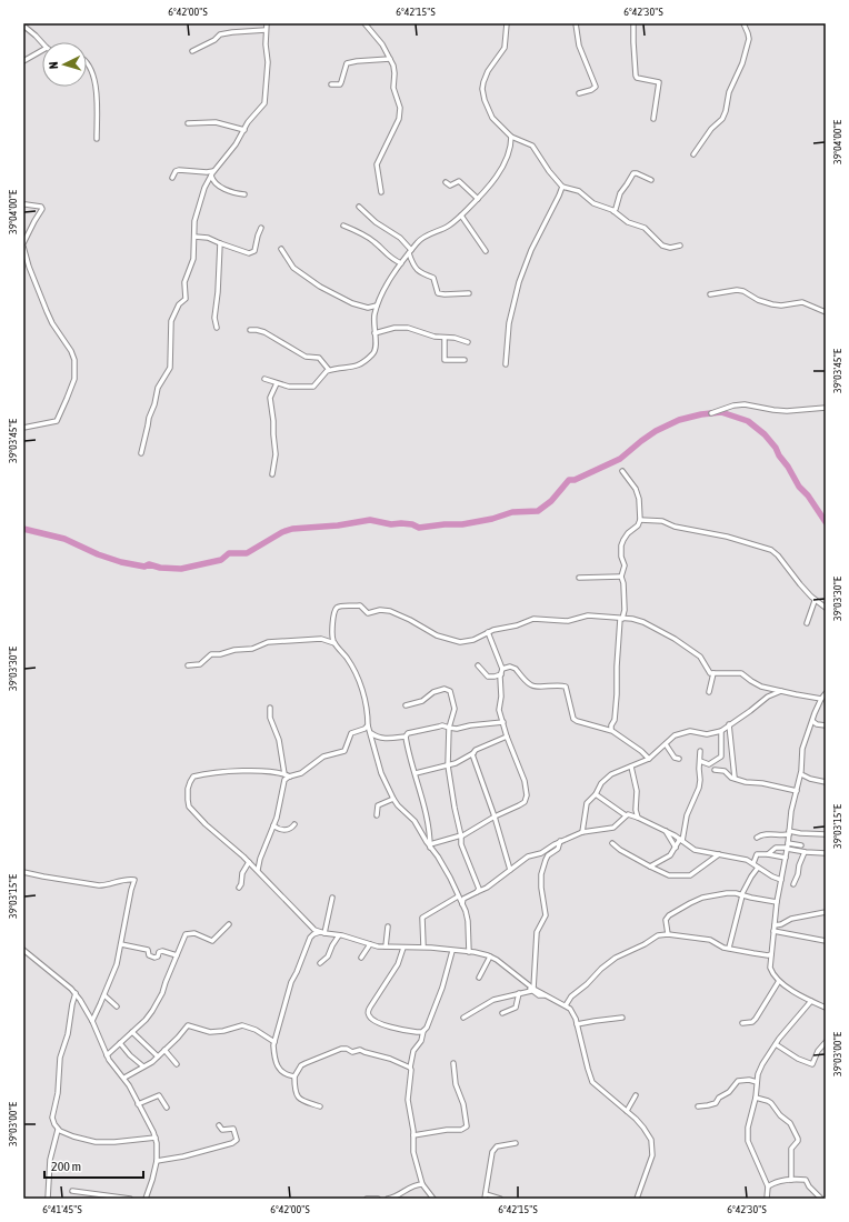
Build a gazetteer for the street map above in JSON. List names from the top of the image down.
{
  "scale_bar": "200 m",
  "north": "left",
  "coordinates": [
    "6°42'00\"S",
    "6°42'15\"S",
    "6°42'30\"S",
    "39°04'00\"E",
    "39°03'45\"E",
    "39°03'30\"E",
    "39°03'15\"E",
    "39°03'00\"E",
    "6°41'45\"S"
  ]
}
